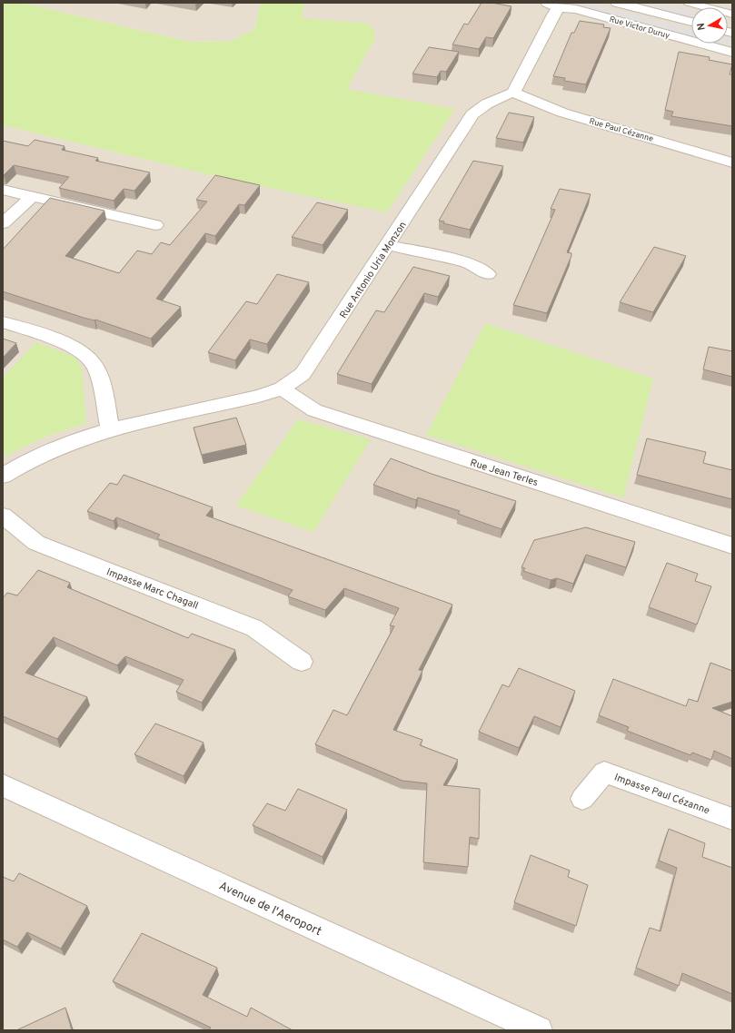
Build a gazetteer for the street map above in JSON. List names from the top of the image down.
{
  "streets": {
    "street": [
      "Rue Victor Duruy",
      "Rue Paul Cézanne",
      "Rue Antonio Uria Monzon",
      "Rue Jean Terles",
      "Impasse Marc Chagall",
      "Impasse Paul Cézanne",
      "Avenue de l'Aeroport"
    ]
  },
  "crossings": [
    ["Rue Paul Cézanne", "Rue Antonio Uria Monzon"],
    ["Rue Antonio Uria Monzon", "Rue Jean Terles"]
  ],
  "north": "left"
}
